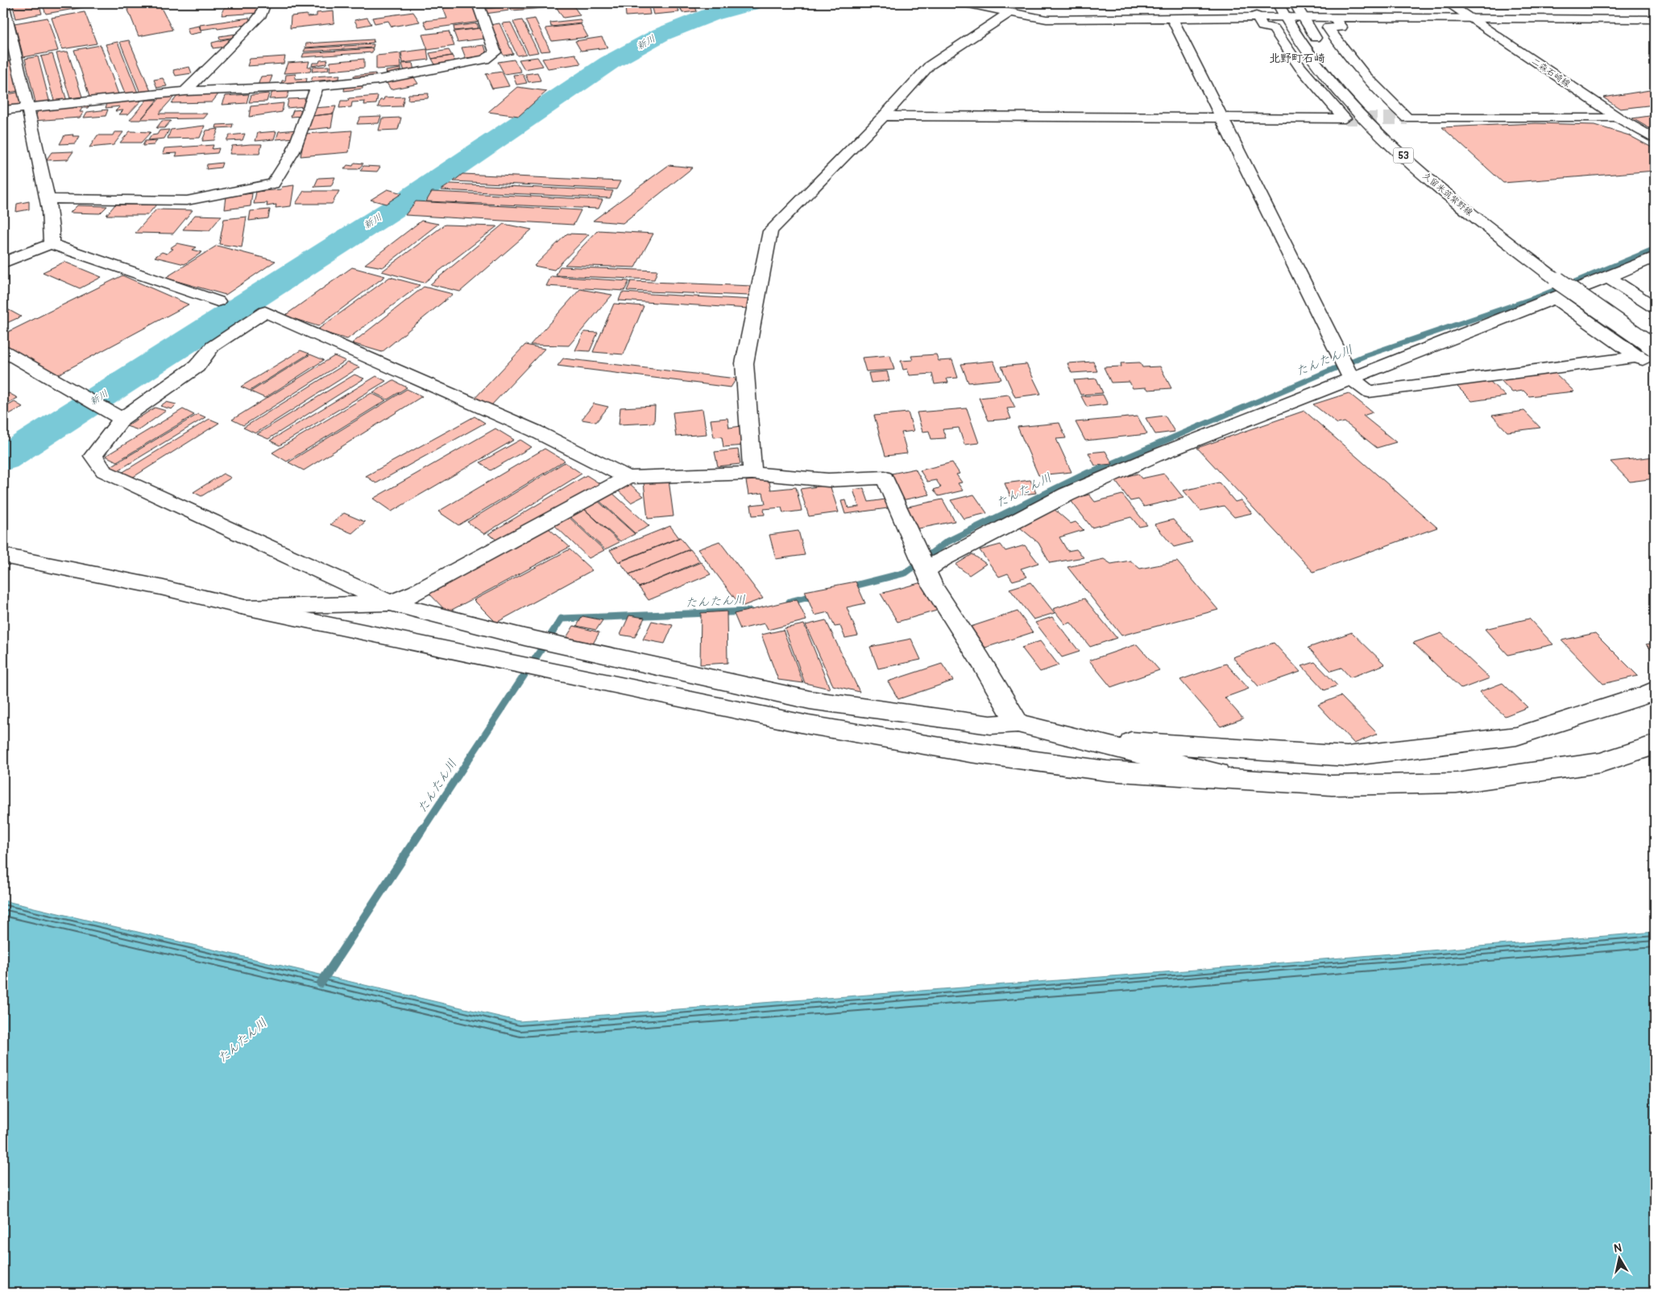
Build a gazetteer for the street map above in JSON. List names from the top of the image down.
{
  "streets": {
    "street": ["二森石崎線", "53", "久留米筑紫野線"]
  },
  "districts": ["北野町石崎"],
  "water": ["新川", "たんたん川"],
  "north": "top"
}
